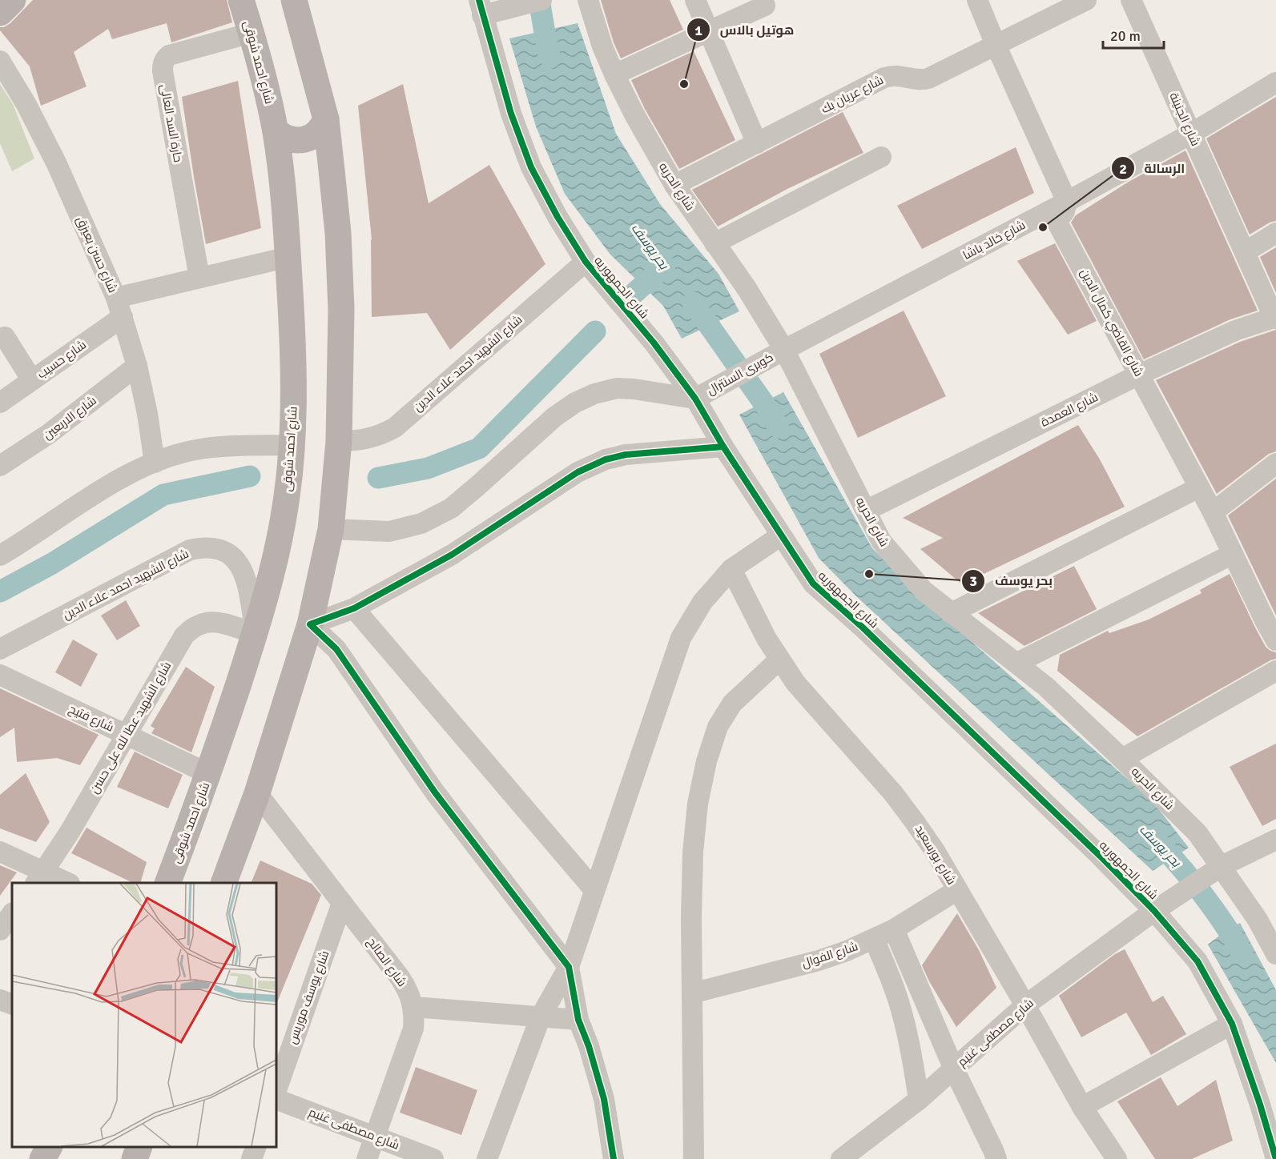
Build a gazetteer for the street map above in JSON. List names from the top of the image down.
{
  "streets": {
    "main road": ["شارع احمد شوقى"],
    "street": [
      "شارع عريان بك",
      "شارع الجنينة",
      "حارة السد العالى",
      "شارع الحريه",
      "شارع خالد باشا",
      "شارع حسن بعيزق",
      "شارع الجمهوريه",
      "شارع القاضي كمال الدين",
      "شارع حسيب",
      "شارع الشهيد احمد علاء الدين",
      "كوبرى السنترال",
      "شارع العمدة",
      "شارع الاربعين",
      "شارع فتيح",
      "شارع الشهيد عطا لله على حسن",
      "شارع بورسعيد",
      "شارع الفوال",
      "شارع الصالح",
      "شارع يوسف موريس",
      "شارع مصطفى غنيم"
    ]
  },
  "crossings": [
    ["شارع احمد شوقى", "حارة السد العالى"],
    ["شارع احمد شوقى", "شارع الشهيد احمد علاء الدين"],
    ["شارع احمد شوقى", "شارع فتيح"],
    ["شارع احمد شوقى", "شارع الشهيد عطا لله على حسن"],
    ["شارع عريان بك", "شارع الحريه"],
    ["شارع الجنينة", "شارع خالد باشا"],
    ["شارع الجنينة", "شارع العمدة"],
    ["شارع الحريه", "شارع خالد باشا"],
    ["شارع الحريه", "كوبرى السنترال"],
    ["شارع الحريه", "شارع العمدة"],
    ["شارع الحريه", "شارع مصطفى غنيم"],
    ["شارع خالد باشا", "شارع القاضي كمال الدين"],
    ["شارع خالد باشا", "كوبرى السنترال"],
    ["شارع حسن بعيزق", "شارع حسيب"],
    ["شارع حسن بعيزق", "شارع الاربعين"],
    ["شارع الجمهوريه", "شارع الشهيد احمد علاء الدين"],
    ["شارع الجمهوريه", "كوبرى السنترال"],
    ["شارع الجمهوريه", "شارع مصطفى غنيم"],
    ["شارع القاضي كمال الدين", "شارع العمدة"],
    ["شارع الشهيد احمد علاء الدين", "شارع الشهيد عطا لله على حسن"],
    ["شارع فتيح", "شارع الشهيد عطا لله على حسن"],
    ["شارع بورسعيد", "شارع الفوال"],
    ["شارع بورسعيد", "شارع مصطفى غنيم"],
    ["شارع الصالح", "شارع يوسف موريس"],
    ["شارع الصالح", "شارع مصطفى غنيم"]
  ],
  "water": ["بحر يوسف"],
  "places": ["هوتيل بالاس", "الرسالة", "بحر يوسف"],
  "scale_bar": "20 m"
}
